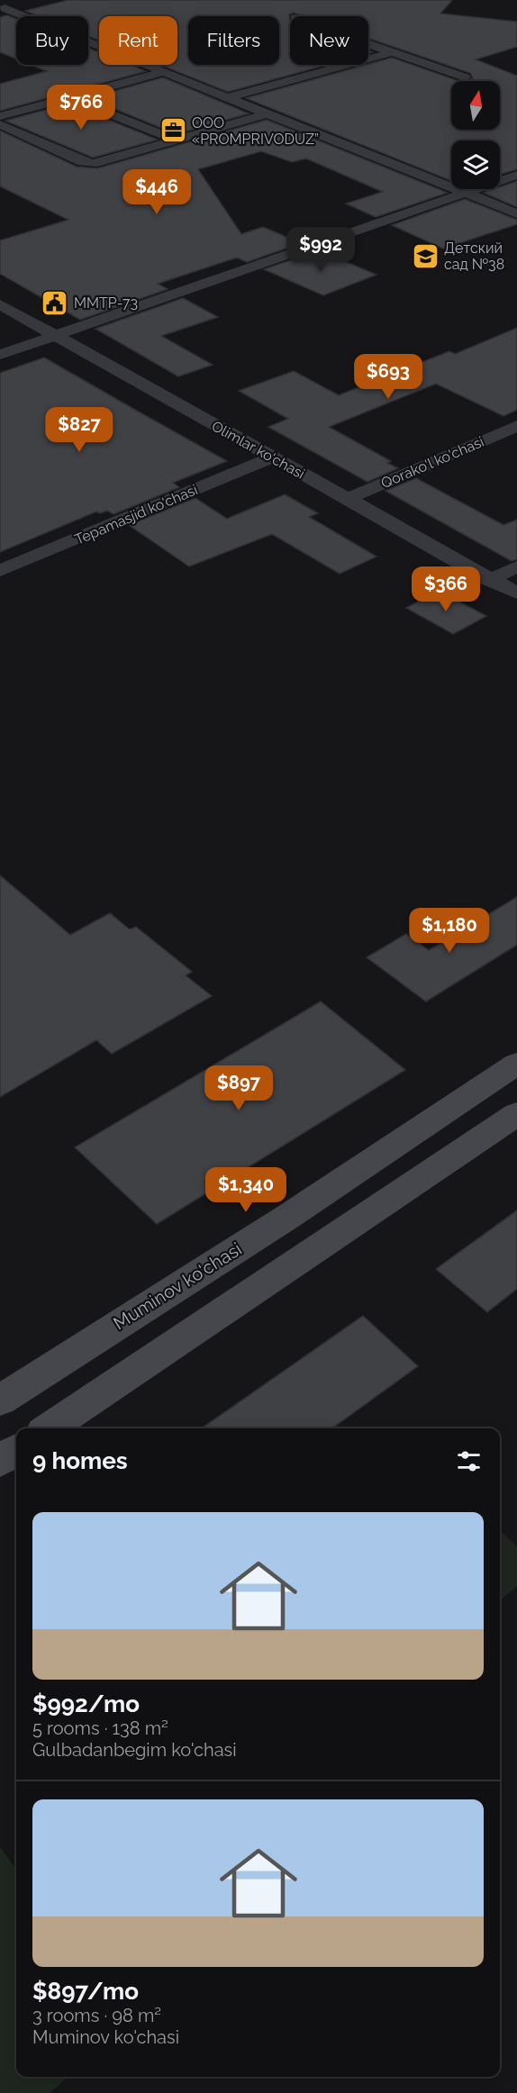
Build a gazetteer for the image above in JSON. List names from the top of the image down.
{
  "streets": {
    "main road": ["Muminov ko'chasi"],
    "street": ["Olimlar ko'chasi", "Qorako'l ko'chasi", "Tepamasjid ko'chasi"]
  },
  "crossings": [
    ["Olimlar ko'chasi", "Qorako'l ko'chasi"],
    ["Olimlar ko'chasi", "Tepamasjid ko'chasi"]
  ],
  "places": {
    "office": ["ООО «PROMPRIVODUZ”"],
    "school or university": ["Детский сад №38"],
    "public building": ["MMTP-73"]
  },
  "north": "top",
  "page": {
    "chip": [
      "Buy",
      "Rent",
      "Filters",
      "New"
    ],
    "price": [
      "$766",
      "$446",
      "$992",
      "$693",
      "$827",
      "$366",
      "$1,180",
      "$897",
      "$1,340"
    ],
    "heading": "9 homes",
    "list": [
      {
        "name": "$992/mo",
        "note": "5 rooms · 138 m² · Gulbadanbegim ko'chasi"
      },
      {
        "name": "$897/mo",
        "note": "3 rooms · 98 m² · Muminov ko'chasi"
      }
    ]
  }
}
